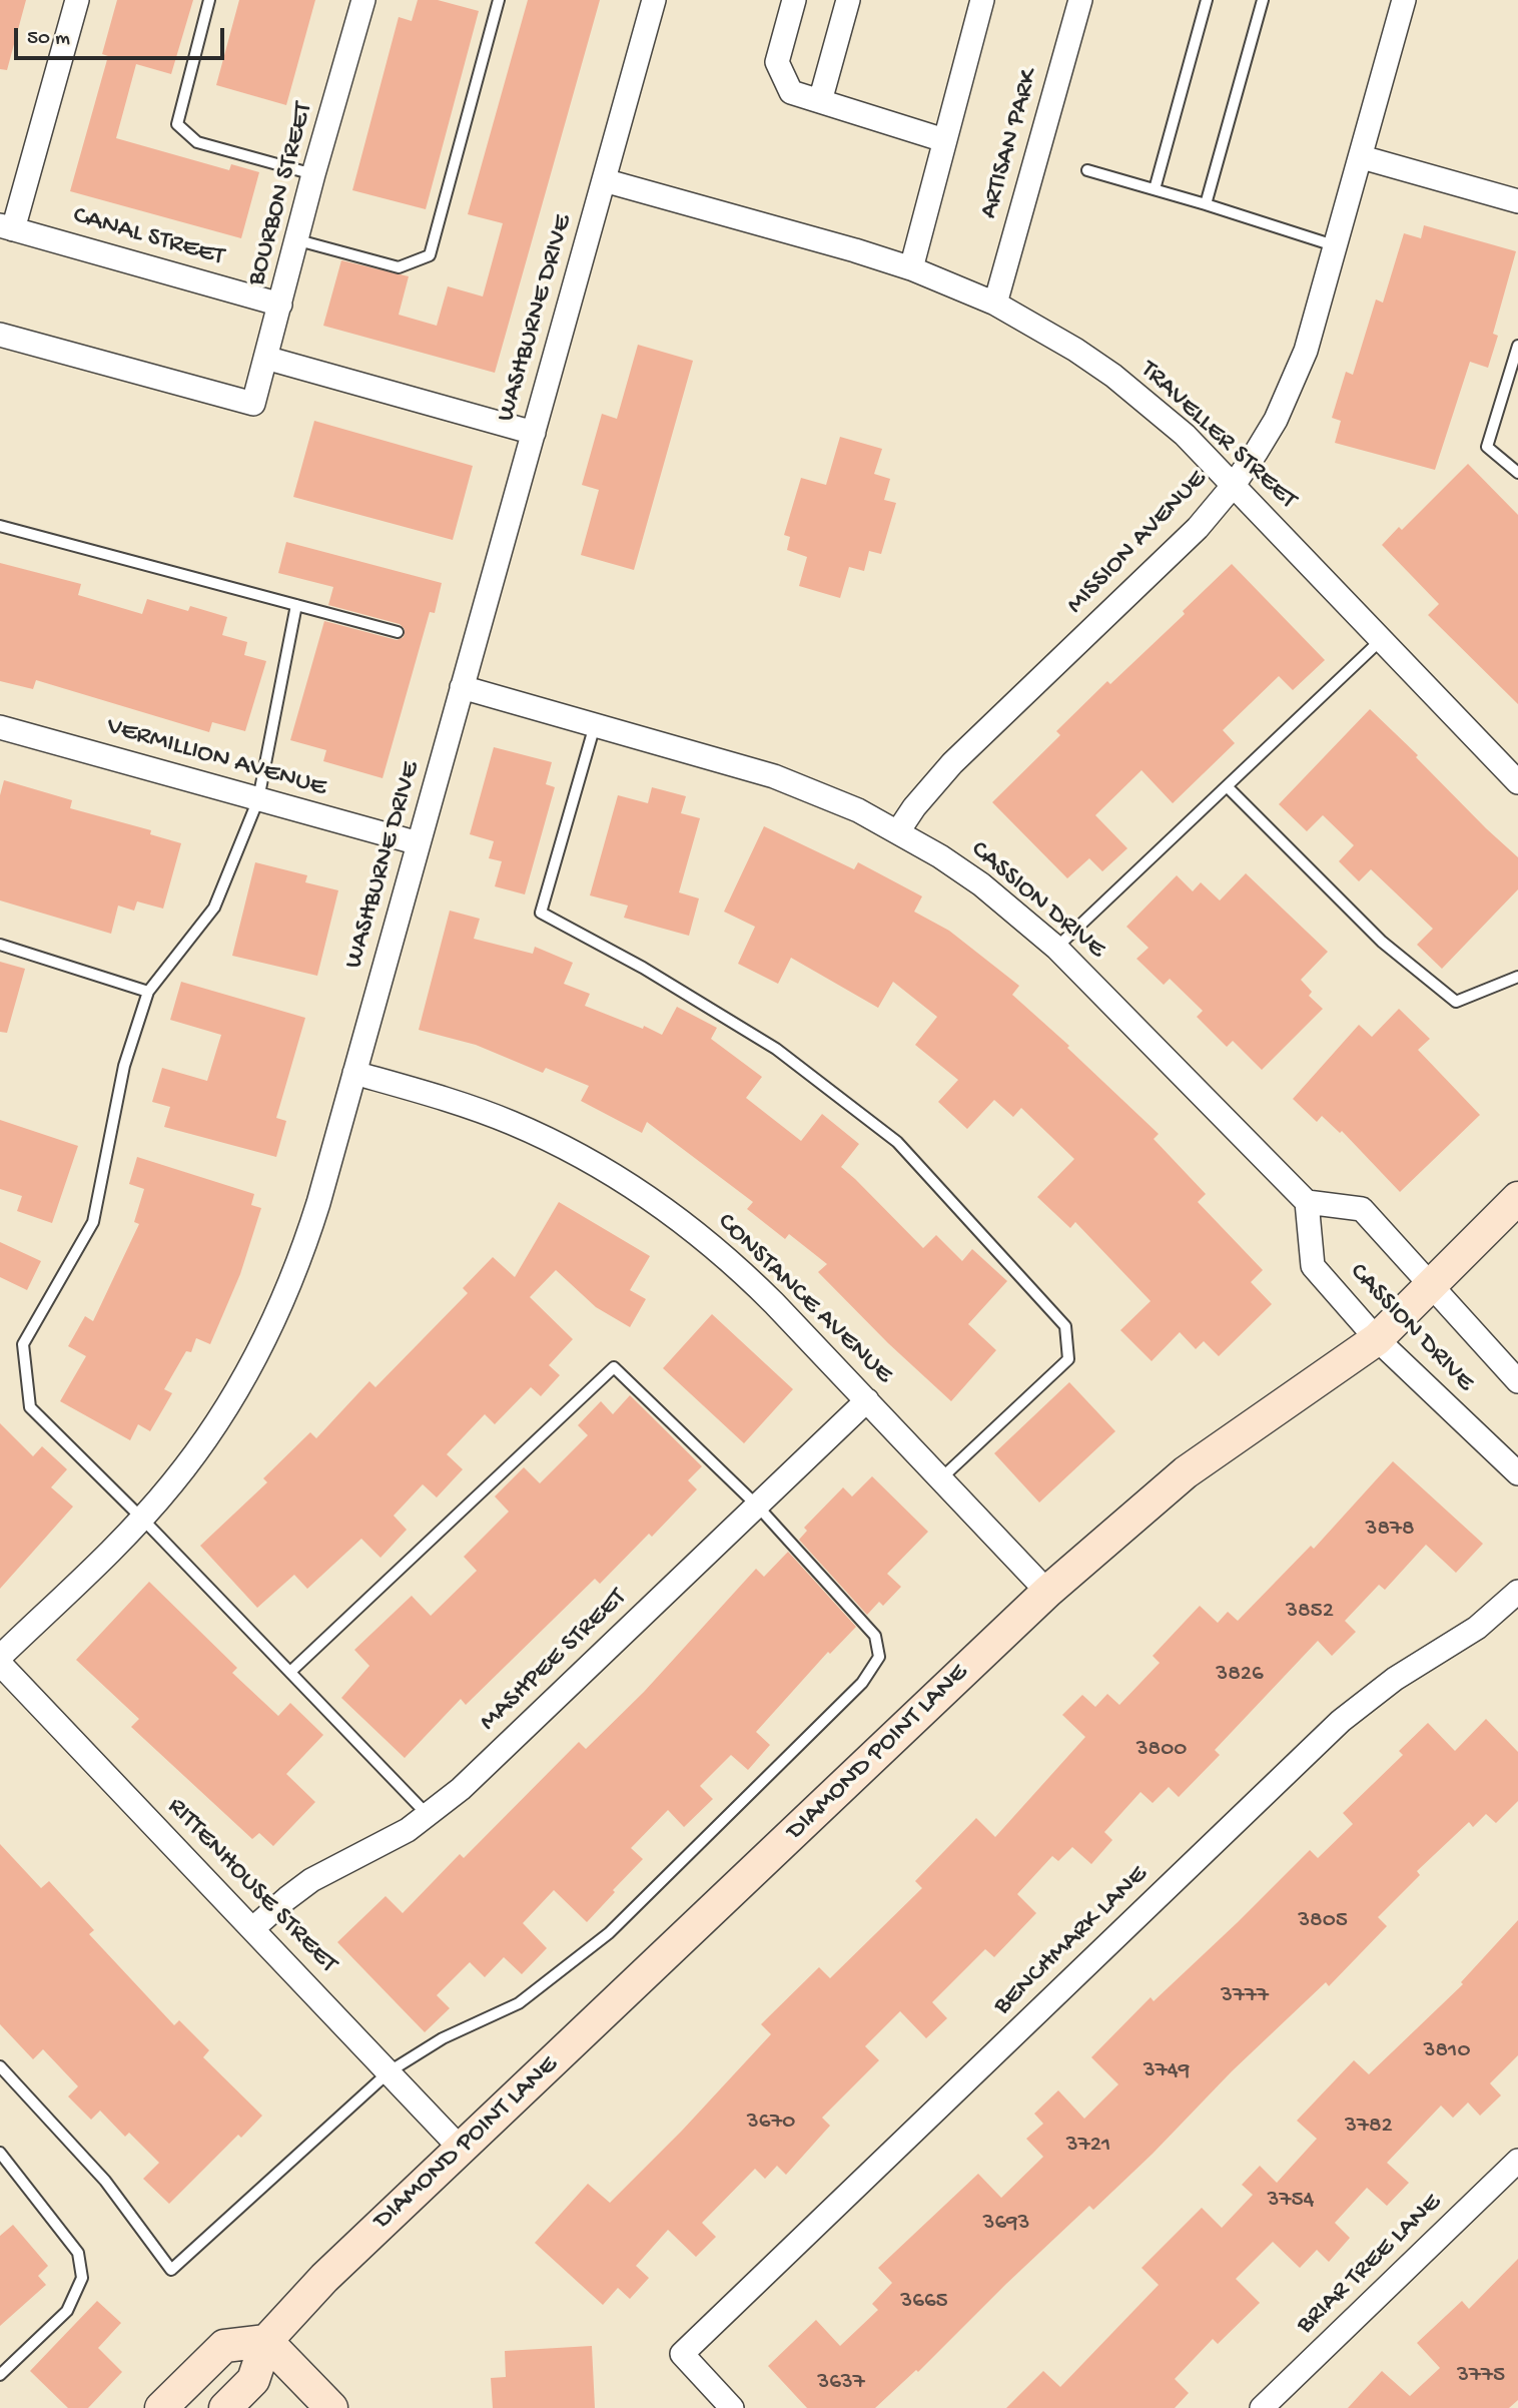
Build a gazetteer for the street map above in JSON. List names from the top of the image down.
{
  "streets": {
    "street": [
      "ARTISAN PARK",
      "BOURBON STREET",
      "CANAL STREET",
      "WASHBURNE DRIVE",
      "TRAVELLER STREET",
      "MISSION AVENUE",
      "VERMILLION AVENUE",
      "CASSION DRIVE",
      "CONSTANCE AVENUE",
      "MASHPEE STREET",
      "DIAMOND POINT LANE",
      "RITTENHOUSE STREET",
      "BENCHMARK LANE",
      "BRIAR TREE LANE"
    ]
  },
  "crossings": [
    ["ARTISAN PARK", "TRAVELLER STREET"],
    ["BOURBON STREET", "CANAL STREET"],
    ["WASHBURNE DRIVE", "TRAVELLER STREET"],
    ["WASHBURNE DRIVE", "VERMILLION AVENUE"],
    ["WASHBURNE DRIVE", "CASSION DRIVE"],
    ["WASHBURNE DRIVE", "CONSTANCE AVENUE"],
    ["TRAVELLER STREET", "MISSION AVENUE"],
    ["MISSION AVENUE", "CASSION DRIVE"],
    ["CASSION DRIVE", "DIAMOND POINT LANE"],
    ["CONSTANCE AVENUE", "MASHPEE STREET"],
    ["CONSTANCE AVENUE", "DIAMOND POINT LANE"],
    ["MASHPEE STREET", "RITTENHOUSE STREET"],
    ["DIAMOND POINT LANE", "RITTENHOUSE STREET"]
  ],
  "house_numbers": [
    "3878",
    "3852",
    "3826",
    "3800",
    "3805",
    "3777",
    "3810",
    "3749",
    "3670",
    "3782",
    "3721",
    "3754",
    "3693",
    "3665",
    "3775",
    "3637"
  ],
  "scale_bar": "50 m"
}
